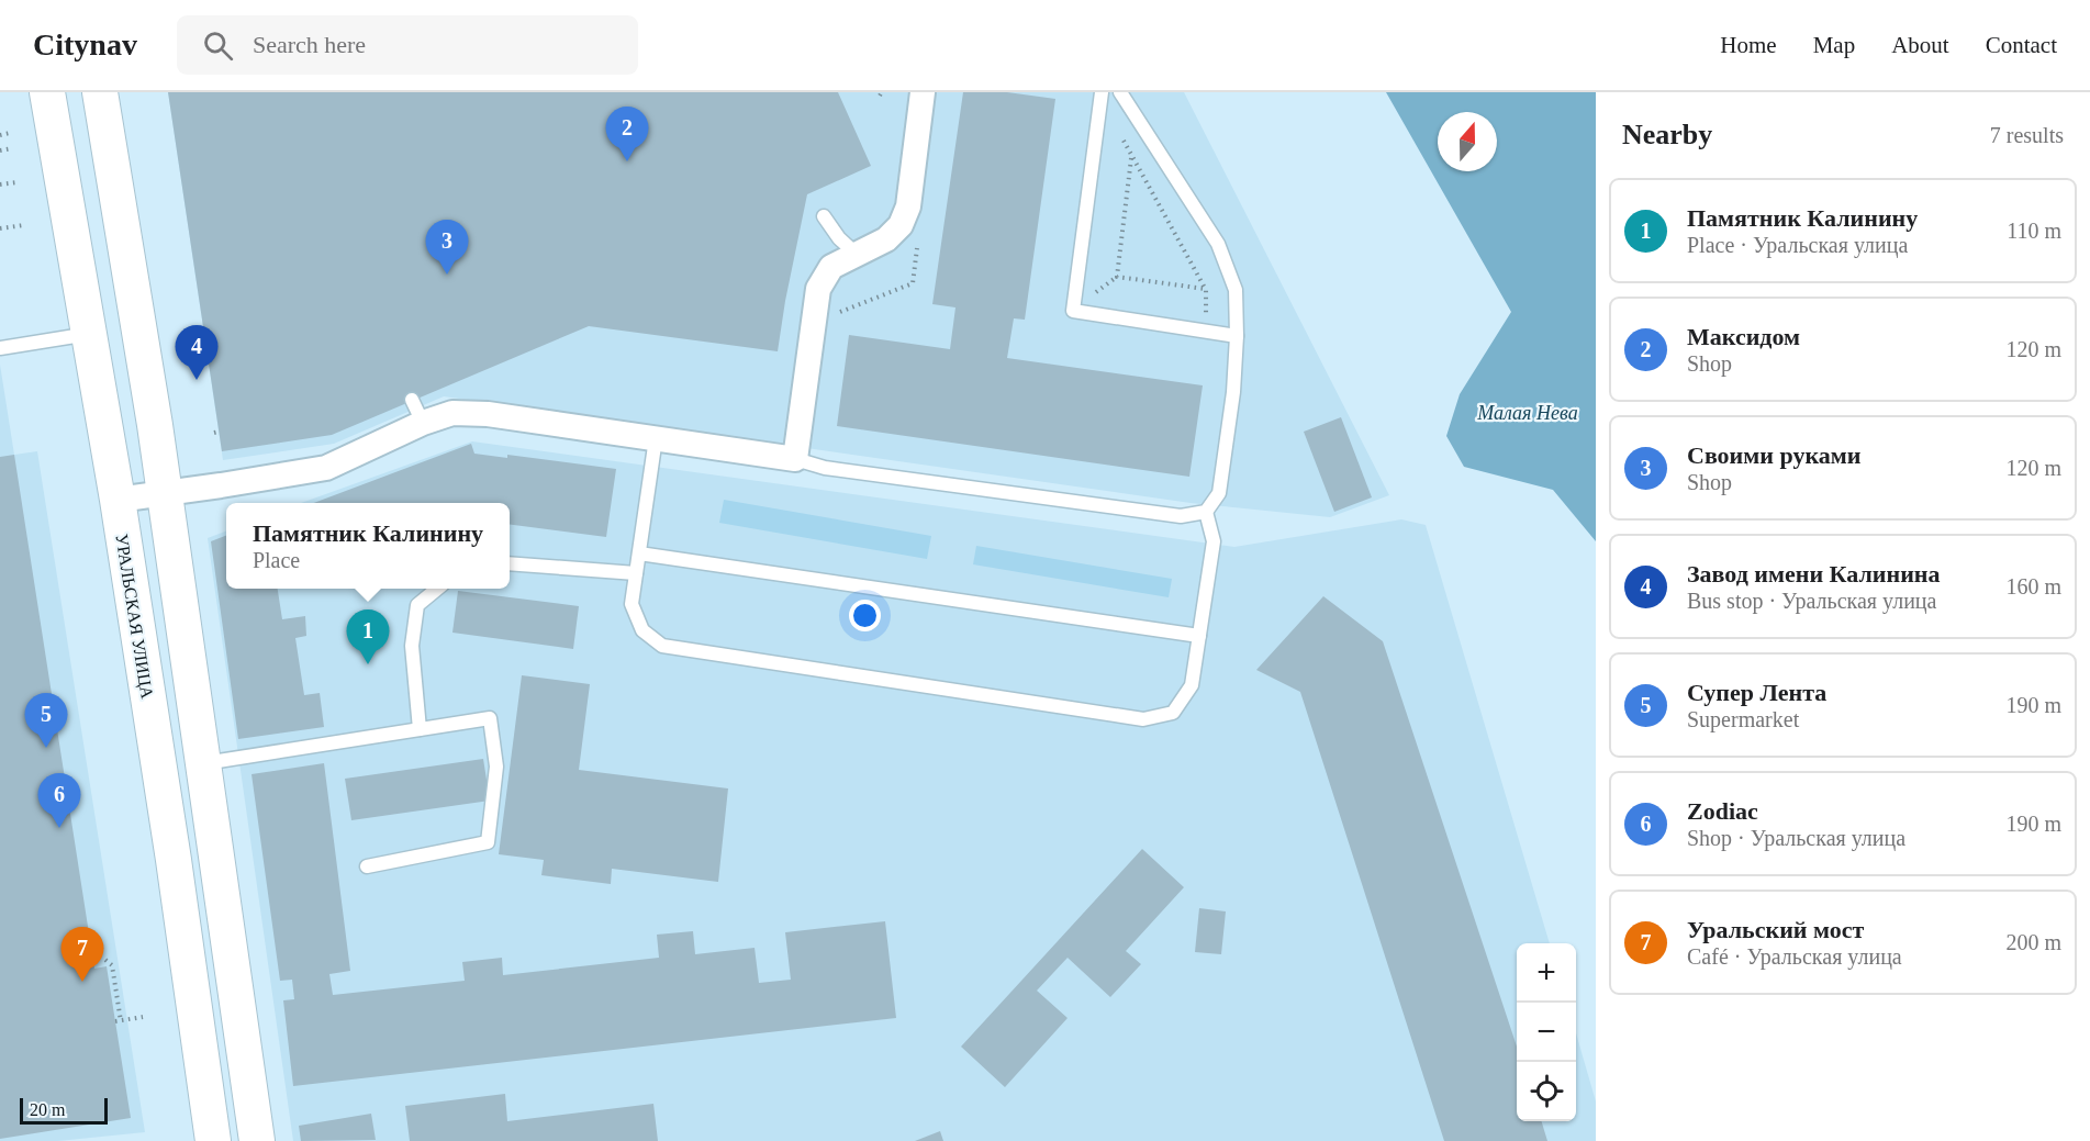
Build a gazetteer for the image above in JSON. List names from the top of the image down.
{
  "streets": {
    "main road": ["УРАЛЬСКАЯ УЛИЦА"]
  },
  "water": ["Малая Нева"],
  "scale_bar": "20 m",
  "north": "top",
  "page": {
    "header": "Citynav",
    "search": "Search here",
    "nav": [
      "Home",
      "Map",
      "About",
      "Contact"
    ],
    "heading": ["Nearby", "7 results"],
    "pins": [
      "2",
      "3",
      "4",
      "1",
      "5",
      "6",
      "7"
    ],
    "list": [
      {
        "mark": "1",
        "name": "Памятник Калинину",
        "note": "Place · Уральская улица",
        "value": "110 m"
      },
      {
        "mark": "2",
        "name": "Максидом",
        "note": "Shop",
        "value": "120 m"
      },
      {
        "mark": "3",
        "name": "Своими руками",
        "note": "Shop",
        "value": "120 m"
      },
      {
        "mark": "4",
        "name": "Завод имени Калинина",
        "note": "Bus stop · Уральская улица",
        "value": "160 m"
      },
      {
        "mark": "5",
        "name": "Супер Лента",
        "note": "Supermarket",
        "value": "190 m"
      },
      {
        "mark": "6",
        "name": "Zodiac",
        "note": "Shop · Уральская улица",
        "value": "190 m"
      },
      {
        "mark": "7",
        "name": "Уральский мост",
        "note": "Café · Уральская улица",
        "value": "200 m"
      }
    ],
    "popup": ["Памятник Калинину", "Place"],
    "map_buttons": ["+", "−"],
    "scale": "20 m"
  }
}
